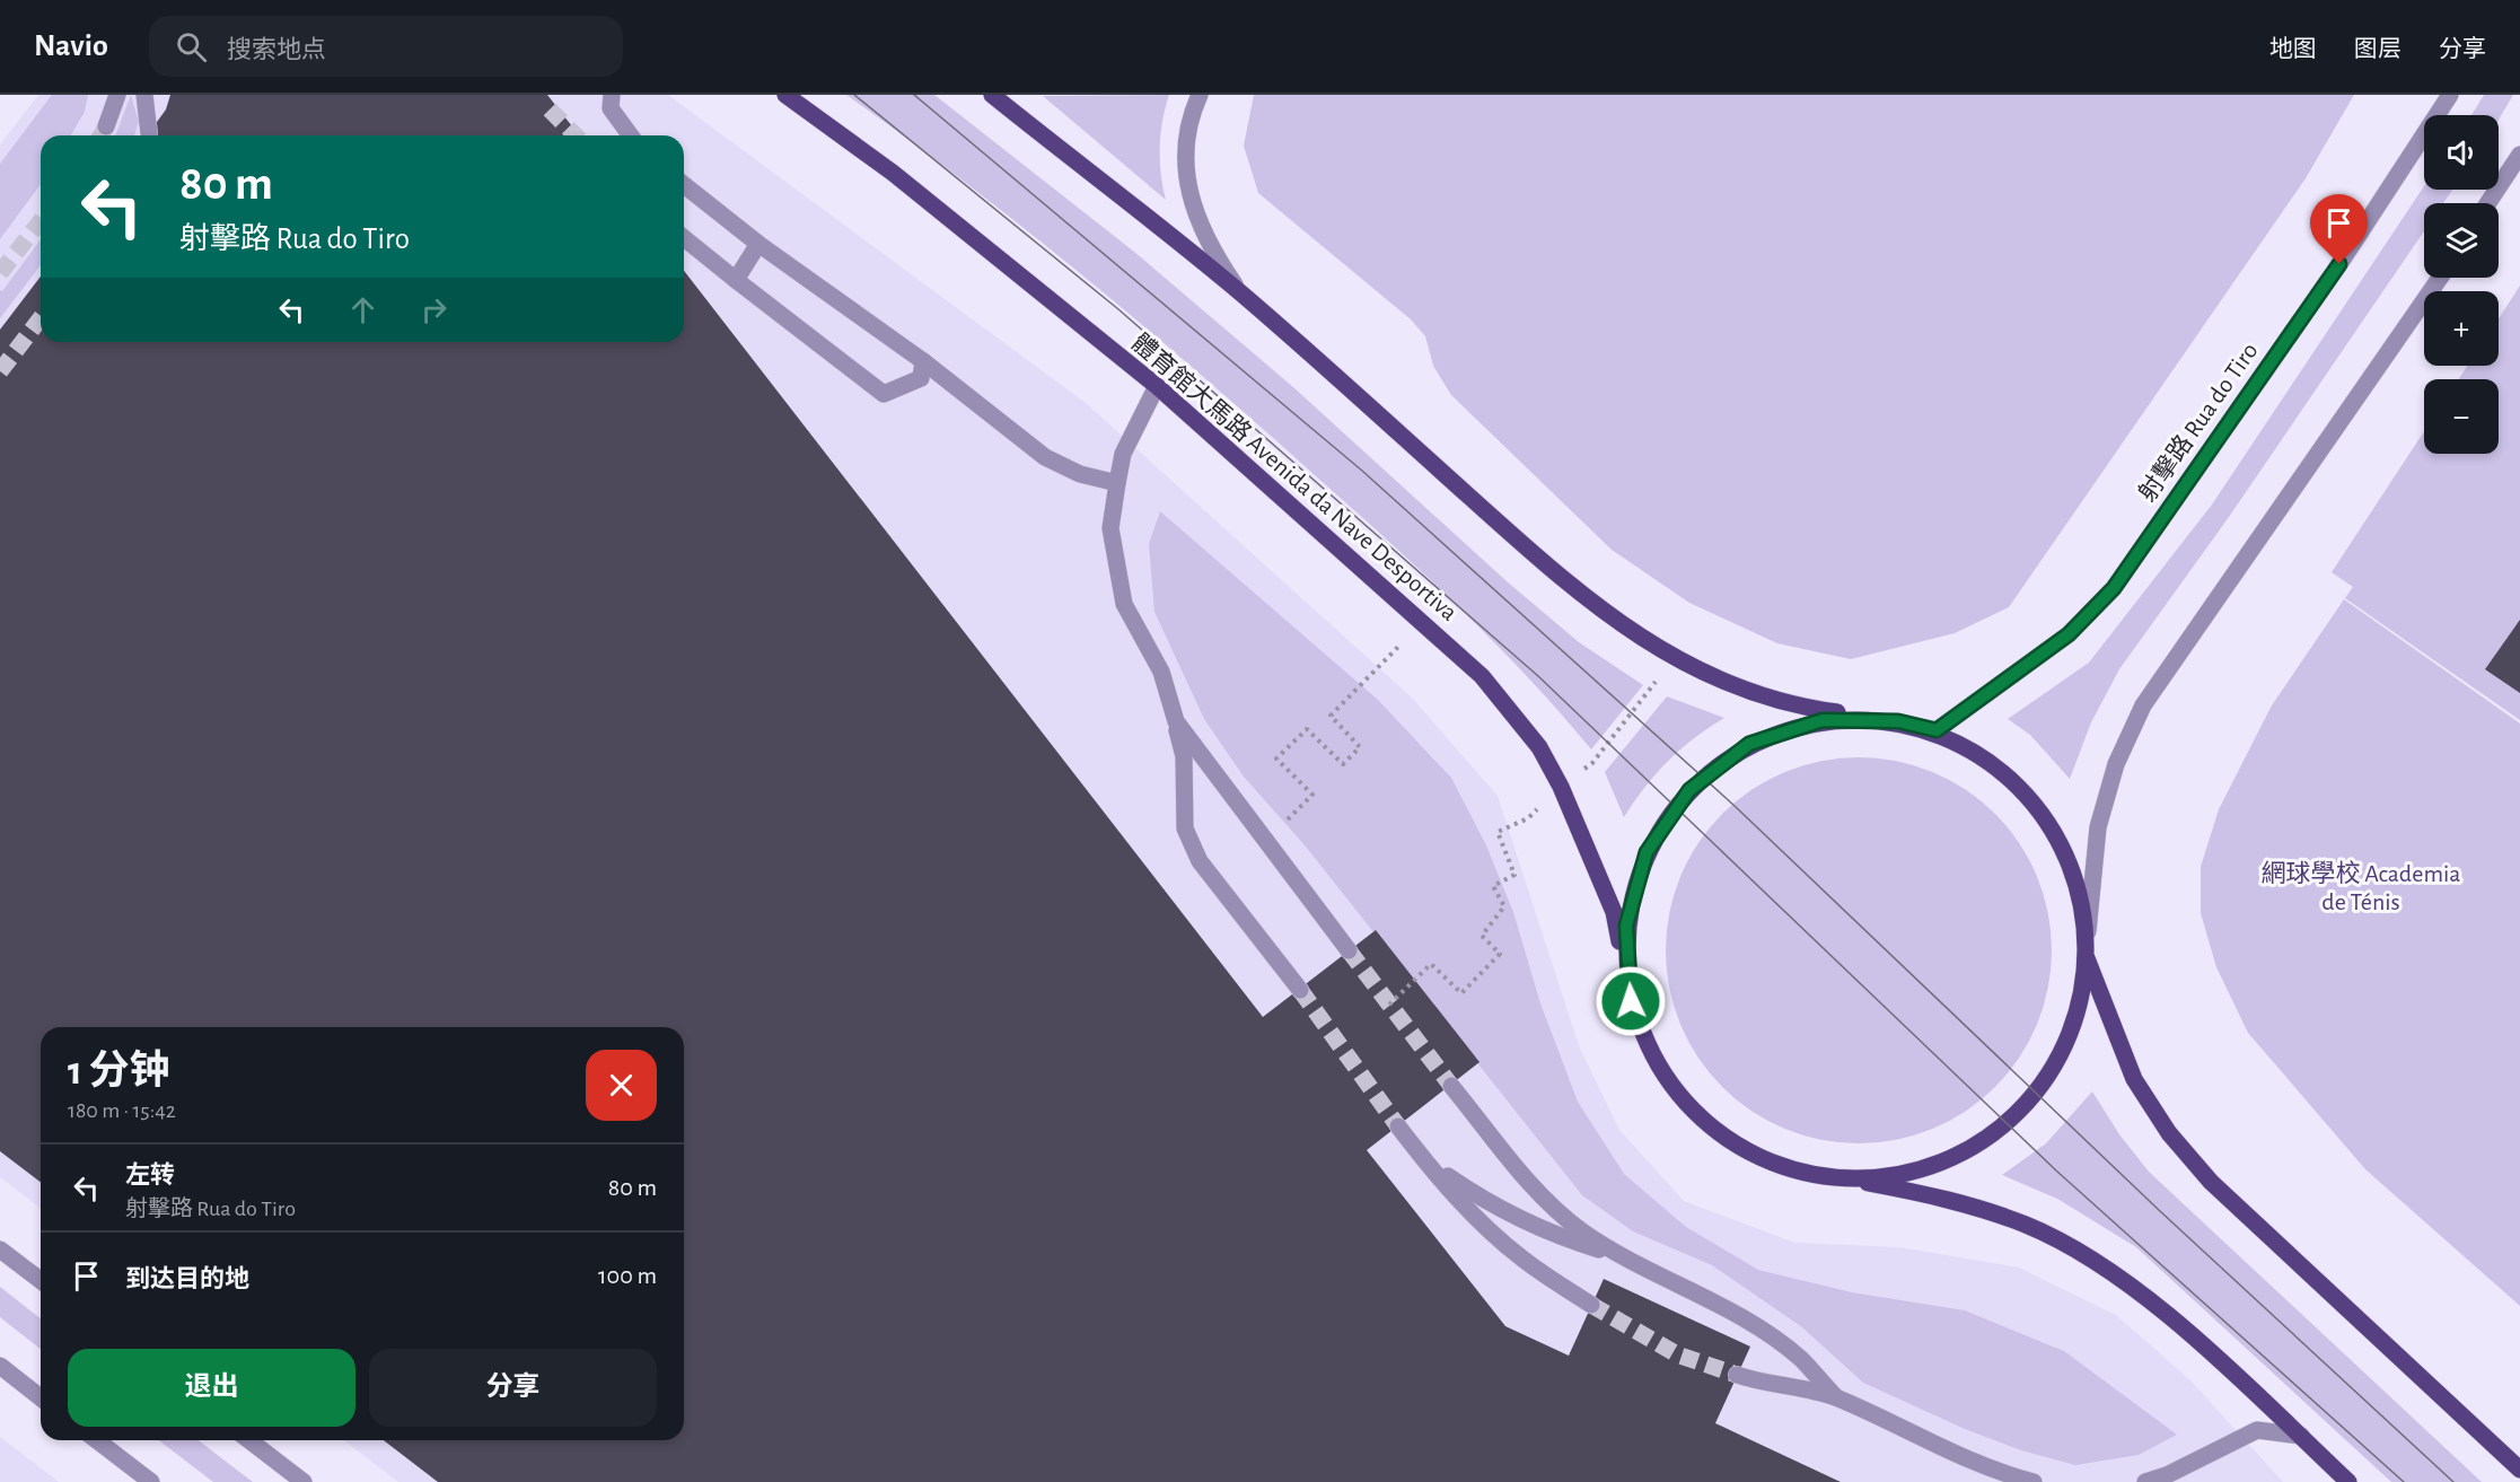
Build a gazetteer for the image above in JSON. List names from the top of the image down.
{
  "streets": {
    "main road": ["體育館大馬路 Avenida da Nave Desportiva"],
    "street": ["射擊路 Rua do Tiro"]
  },
  "parks": ["網球學校 Academia de Ténis"],
  "page": {
    "header": "Navio",
    "search": "搜索地点",
    "nav": ["地图", "图层", "分享"],
    "map_buttons": ["+", "−"],
    "turn": ["80 m", "射擊路 Rua do Tiro"],
    "heading": ["1 分钟", "180 m · 15:42"],
    "list": [
      {
        "name": "左转",
        "note": "射擊路 Rua do Tiro",
        "value": "80 m"
      },
      {
        "name": "到达目的地",
        "value": "100 m"
      }
    ],
    "buttons": ["退出", "分享"]
  }
}
